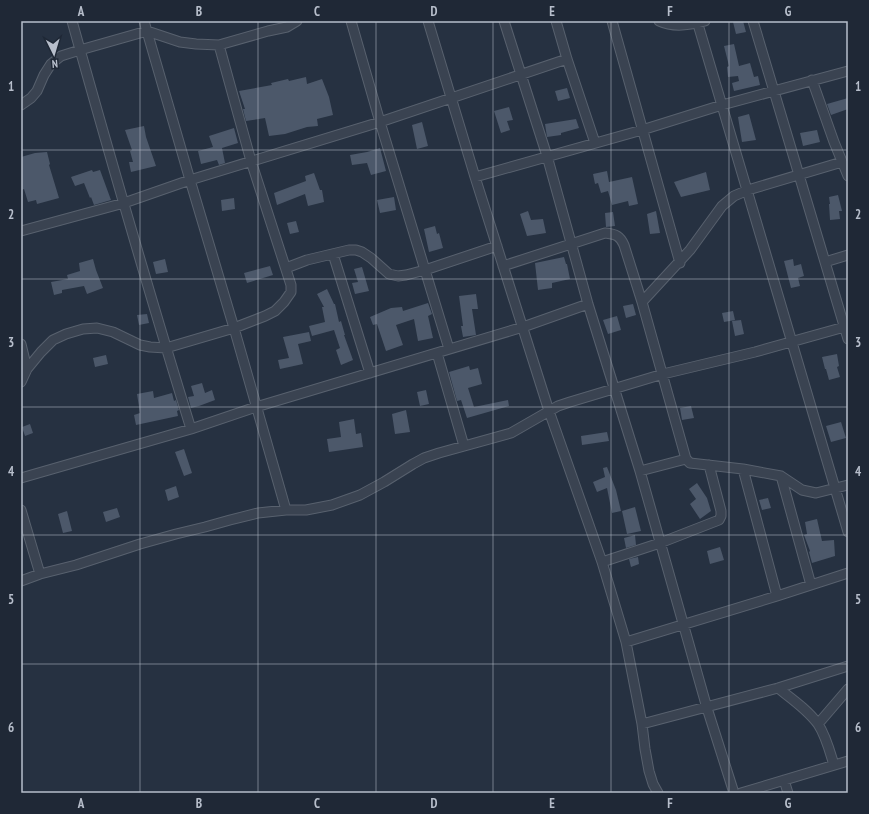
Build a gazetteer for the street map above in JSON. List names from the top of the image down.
{
  "north": "bottom",
  "grid": {
    "columns": [
      "A",
      "B",
      "C",
      "D",
      "E",
      "F",
      "G"
    ],
    "rows": [
      "1",
      "2",
      "3",
      "4",
      "5",
      "6"
    ]
  }
}
